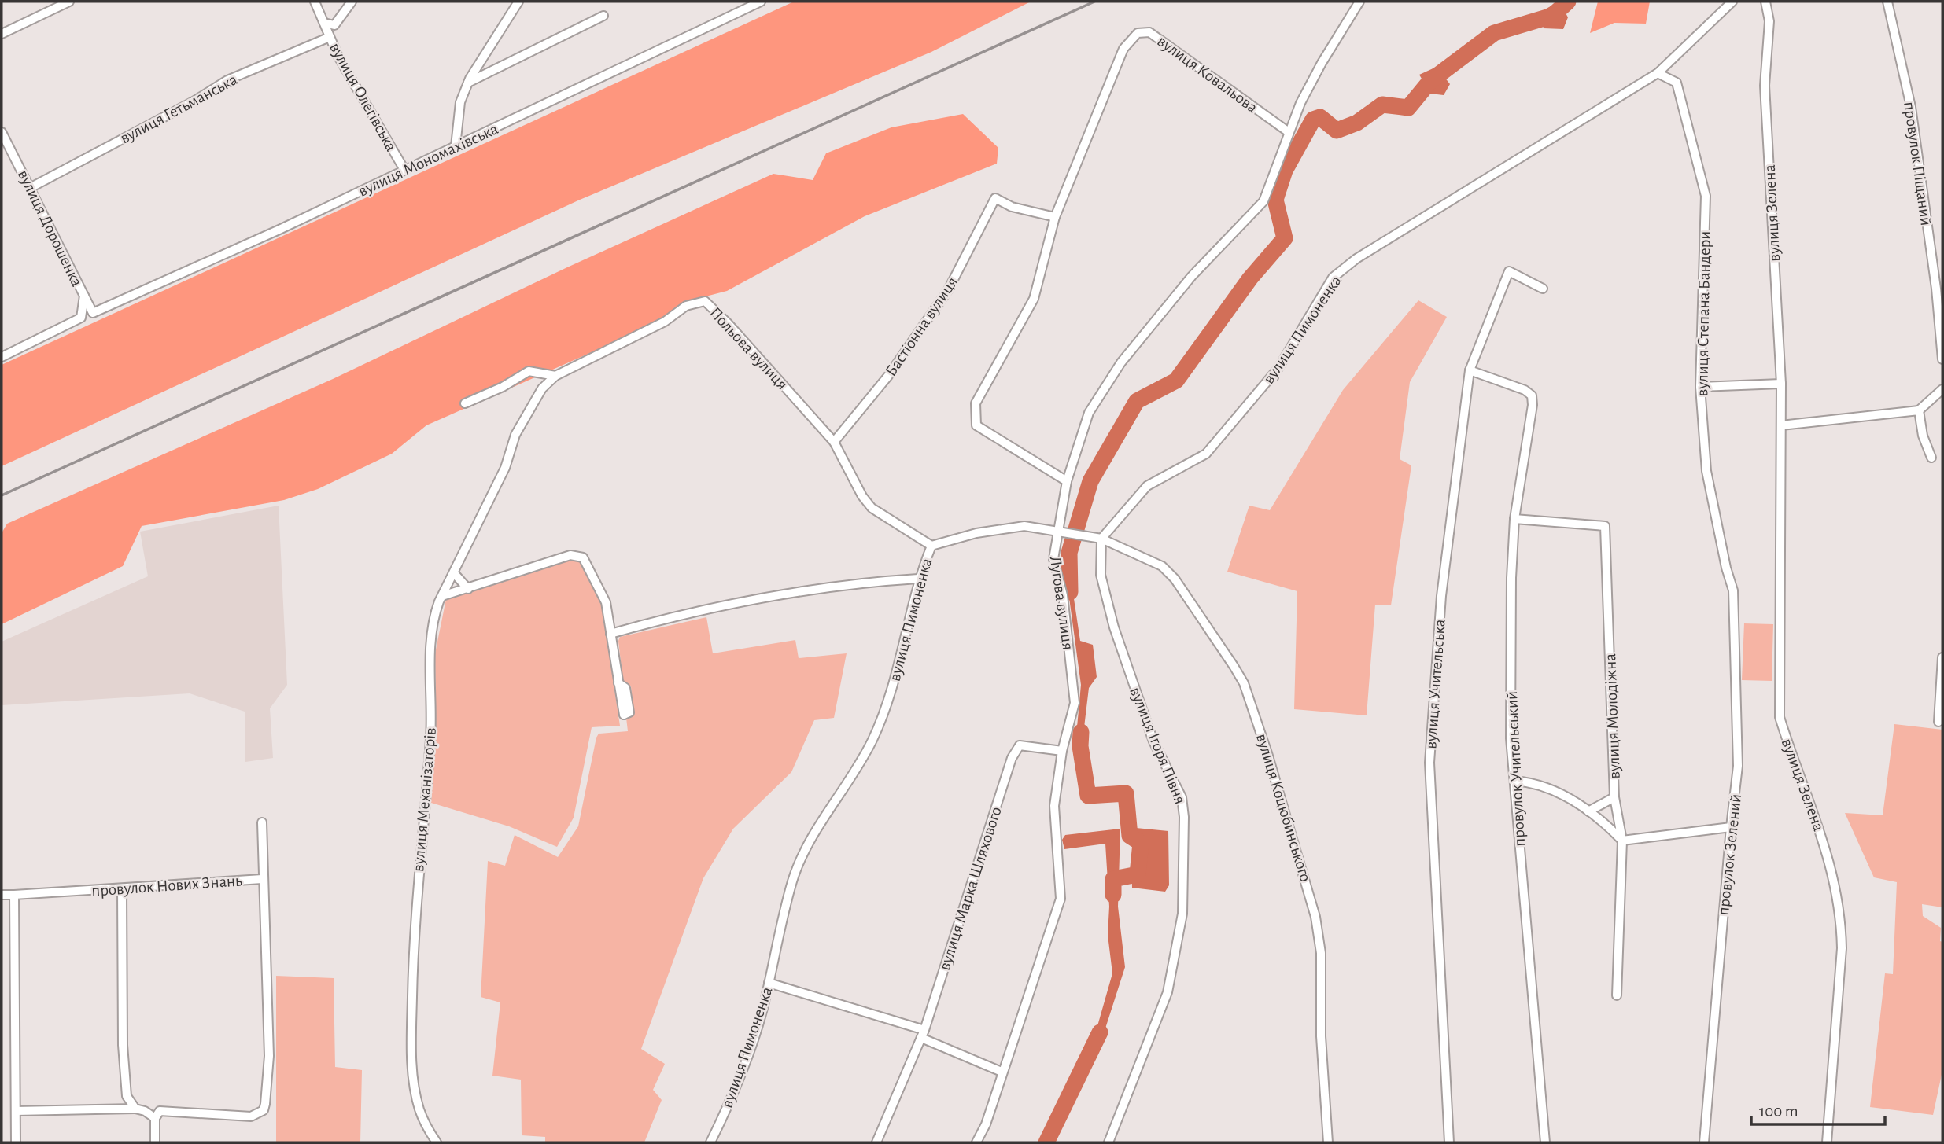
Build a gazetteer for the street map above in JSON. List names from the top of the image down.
{
  "streets": {
    "street": [
      "вулиця Ковальова",
      "вулиця Олегівська",
      "вулиця Гетьманська",
      "вулиця Мономахівська",
      "провулок Піщаний",
      "вулиця Зелена",
      "вулиця Дорошенка",
      "вулиця Степана Бандери",
      "Бастіонна вулиця",
      "вулиця Пимоненка",
      "Польова вулиця",
      "Лугова вулиця",
      "вулиця Учительська",
      "вулиця Молодіжна",
      "вулиця Ігоря Півня",
      "провулок Учительський",
      "вулиця Механізаторів",
      "вулиця Коцюбинського",
      "провулок Зелений",
      "провулок Нових Знань",
      "вулиця Марка Шляхового"
    ]
  },
  "crossings": [
    ["вулиця Ковальова", "Бастіонна вулиця"],
    ["вулиця Олегівська", "вулиця Гетьманська"],
    ["вулиця Олегівська", "вулиця Мономахівська"],
    ["вулиця Гетьманська", "вулиця Дорошенка"],
    ["вулиця Мономахівська", "вулиця Дорошенка"],
    ["вулиця Степана Бандери", "вулиця Пимоненка"],
    ["вулиця Степана Бандери", "провулок Зелений"],
    ["Бастіонна вулиця", "Польова вулиця"],
    ["вулиця Пимоненка", "Польова вулиця"],
    ["вулиця Пимоненка", "Лугова вулиця"],
    ["вулиця Пимоненка", "вулиця Ігоря Півня"],
    ["вулиця Пимоненка", "вулиця Коцюбинського"],
    ["Польова вулиця", "вулиця Механізаторів"],
    ["Лугова вулиця", "вулиця Марка Шляхового"],
    ["вулиця Учительська", "провулок Учительський"],
    ["вулиця Молодіжна", "провулок Учительський"],
    ["вулиця Ігоря Півня", "вулиця Коцюбинського"]
  ],
  "scale_bar": "100 m"
}
